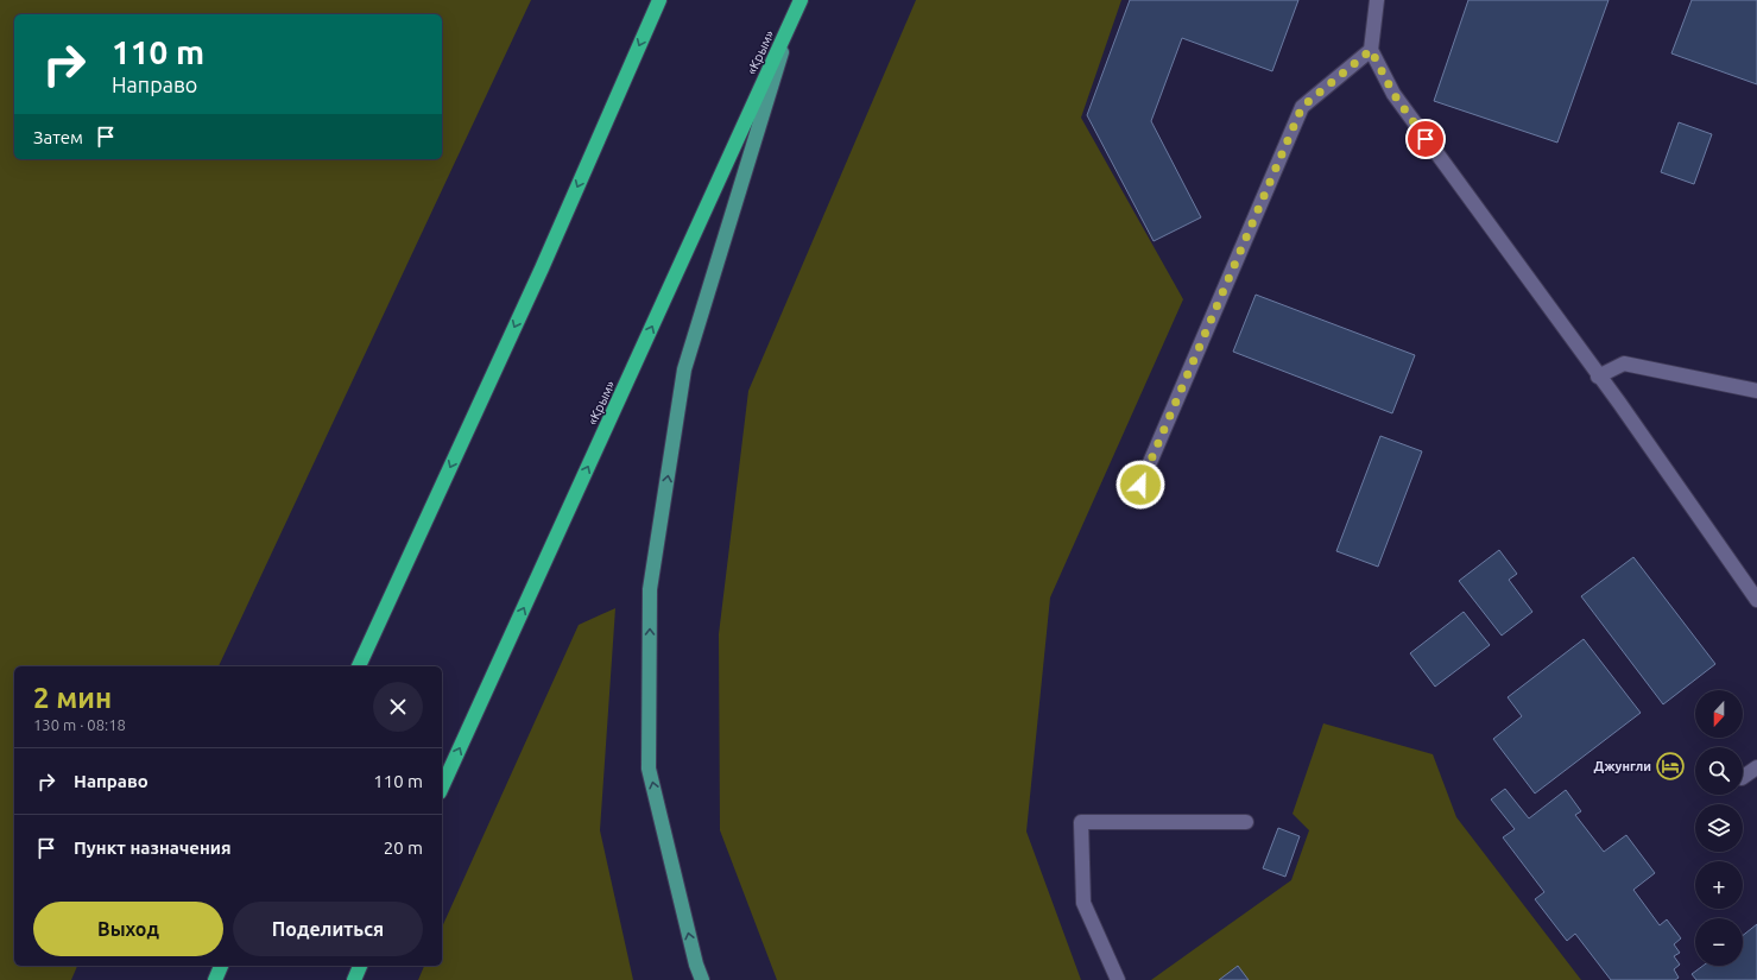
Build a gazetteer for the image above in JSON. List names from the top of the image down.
{
  "streets": {
    "highway": ["«Крым»"]
  },
  "places": {
    "hotel": ["Джунгли"]
  },
  "north": "bottom",
  "page": {
    "turn": ["110 m", "Направо"],
    "then": "Затем",
    "heading": ["2 мин", "130 m · 08:18"],
    "map_buttons": ["+", "−"],
    "list": [
      {
        "name": "Направо",
        "value": "110 m"
      },
      {
        "name": "Пункт назначения",
        "value": "20 m"
      }
    ],
    "buttons": ["Выход", "Поделиться"]
  }
}
